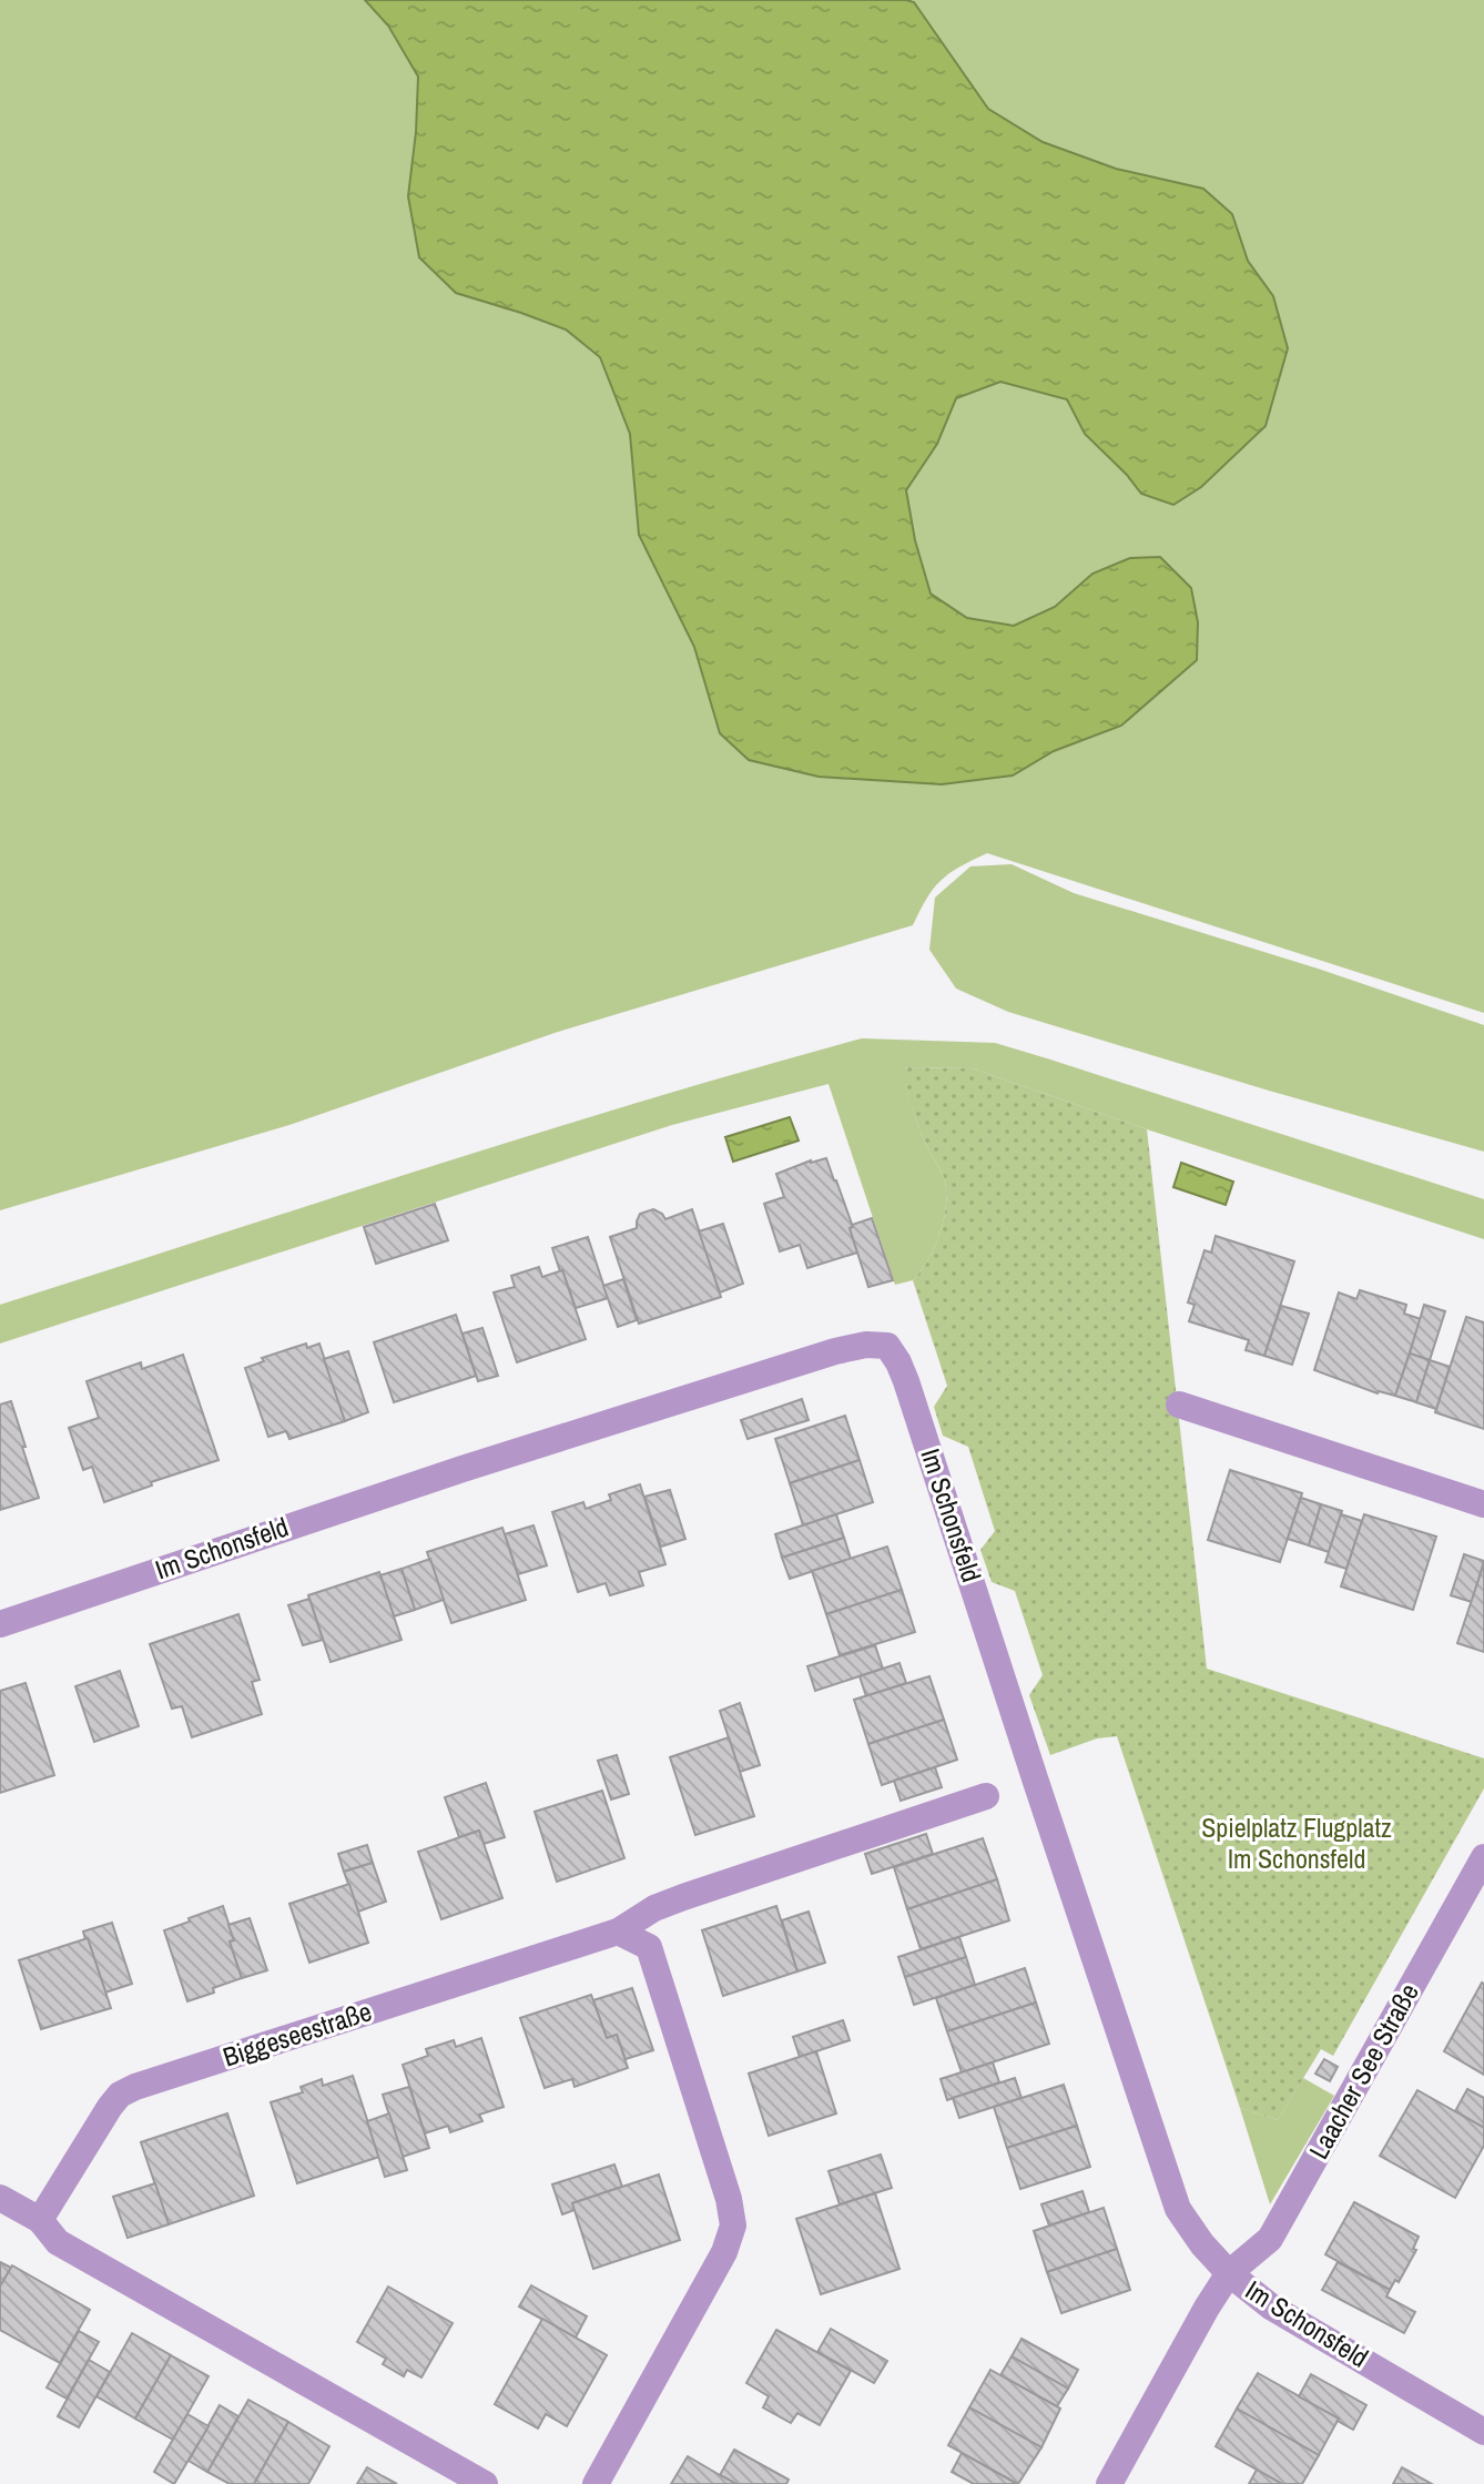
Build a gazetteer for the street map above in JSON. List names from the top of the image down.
{
  "streets": {
    "street": ["Im Schonsfeld", "Biggeseestraße", "Laacher See Straße"]
  },
  "crossings": [
    ["Im Schonsfeld", "Laacher See Straße"]
  ],
  "parks": ["Spielplatz Flugplatz Im Schonsfeld"]
}
